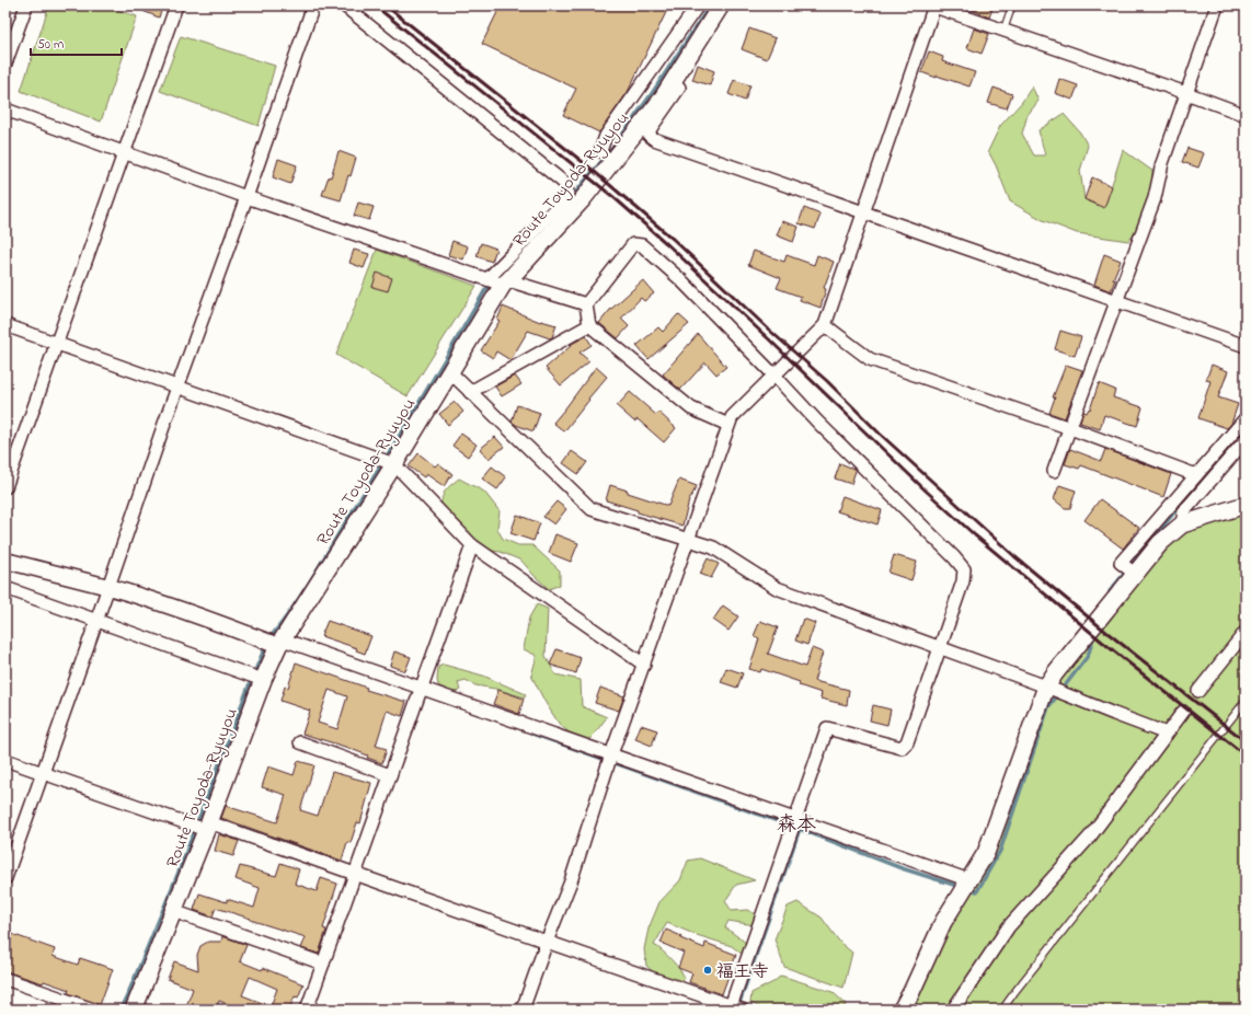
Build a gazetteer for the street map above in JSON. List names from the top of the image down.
{
  "streets": {
    "main road": ["Route Toyoda-Ryuyou"]
  },
  "districts": ["森本"],
  "places": ["福王寺"],
  "scale_bar": "50 m"
}
